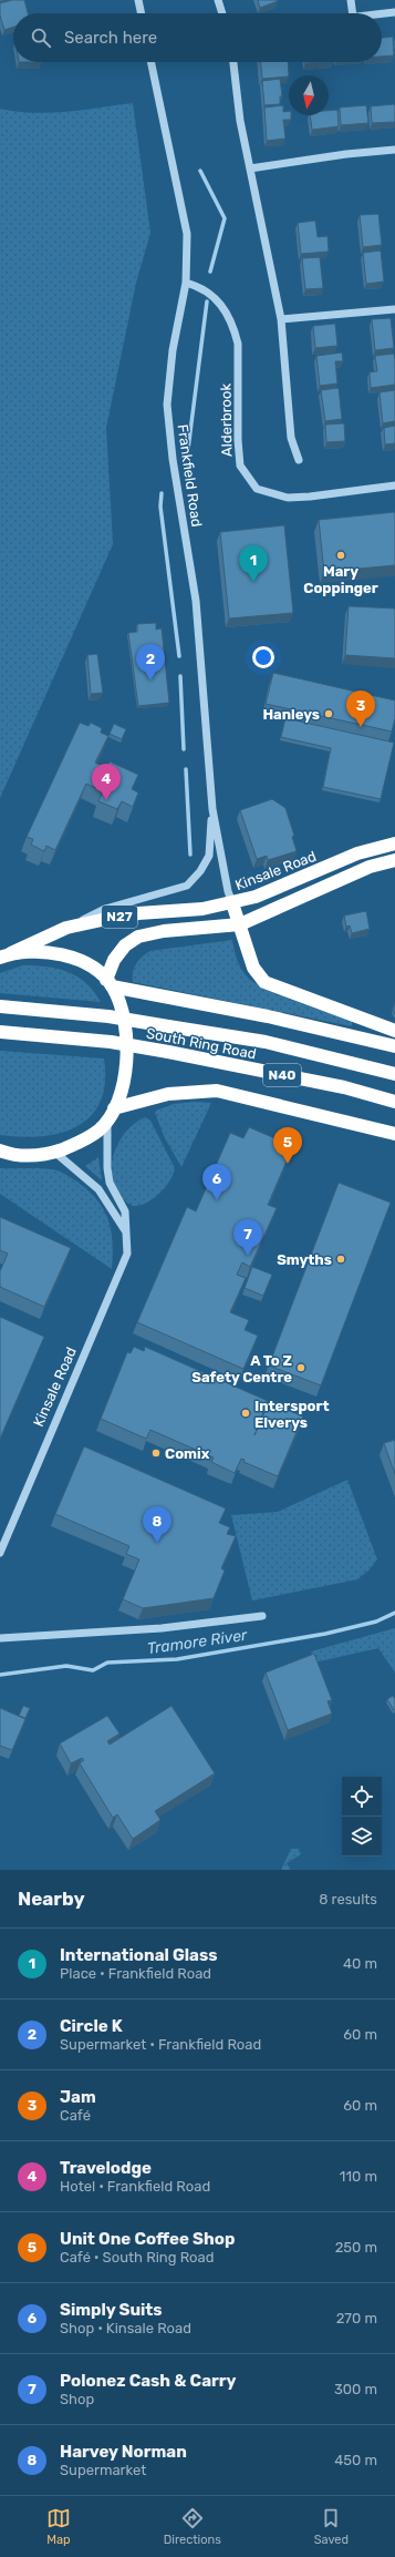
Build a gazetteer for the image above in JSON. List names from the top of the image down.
{
  "streets": {
    "highway": [
      "Kinsale Road",
      "N27",
      "South Ring Road",
      "N40"
    ],
    "street": ["Alderbrook", "Frankfield Road"]
  },
  "crossings": [
    ["Alderbrook", "Frankfield Road"],
    ["Frankfield Road", "Kinsale Road"],
    ["Kinsale Road", "N27"]
  ],
  "water": ["Tramore River"],
  "places": [
    "Mary Coppinger",
    "Hanleys",
    "Smyths",
    "A To Z Safety Centre",
    "Intersport Elverys",
    "Comix"
  ],
  "north": "bottom",
  "page": {
    "search": "Search here",
    "pins": [
      "1",
      "2",
      "3",
      "4",
      "5",
      "6",
      "7",
      "8"
    ],
    "heading": ["Nearby", "8 results"],
    "list": [
      {
        "mark": "1",
        "name": "International Glass",
        "note": "Place · Frankfield Road",
        "value": "40 m"
      },
      {
        "mark": "2",
        "name": "Circle K",
        "note": "Supermarket · Frankfield Road",
        "value": "60 m"
      },
      {
        "mark": "3",
        "name": "Jam",
        "note": "Café",
        "value": "60 m"
      },
      {
        "mark": "4",
        "name": "Travelodge",
        "note": "Hotel · Frankfield Road",
        "value": "110 m"
      },
      {
        "mark": "5",
        "name": "Unit One Coffee Shop",
        "note": "Café · South Ring Road",
        "value": "250 m"
      },
      {
        "mark": "6",
        "name": "Simply Suits",
        "note": "Shop · Kinsale Road",
        "value": "270 m"
      },
      {
        "mark": "7",
        "name": "Polonez Cash & Carry",
        "note": "Shop",
        "value": "300 m"
      },
      {
        "mark": "8",
        "name": "Harvey Norman",
        "note": "Supermarket",
        "value": "450 m"
      }
    ],
    "nav": ["Map", "Directions", "Saved"]
  }
}
